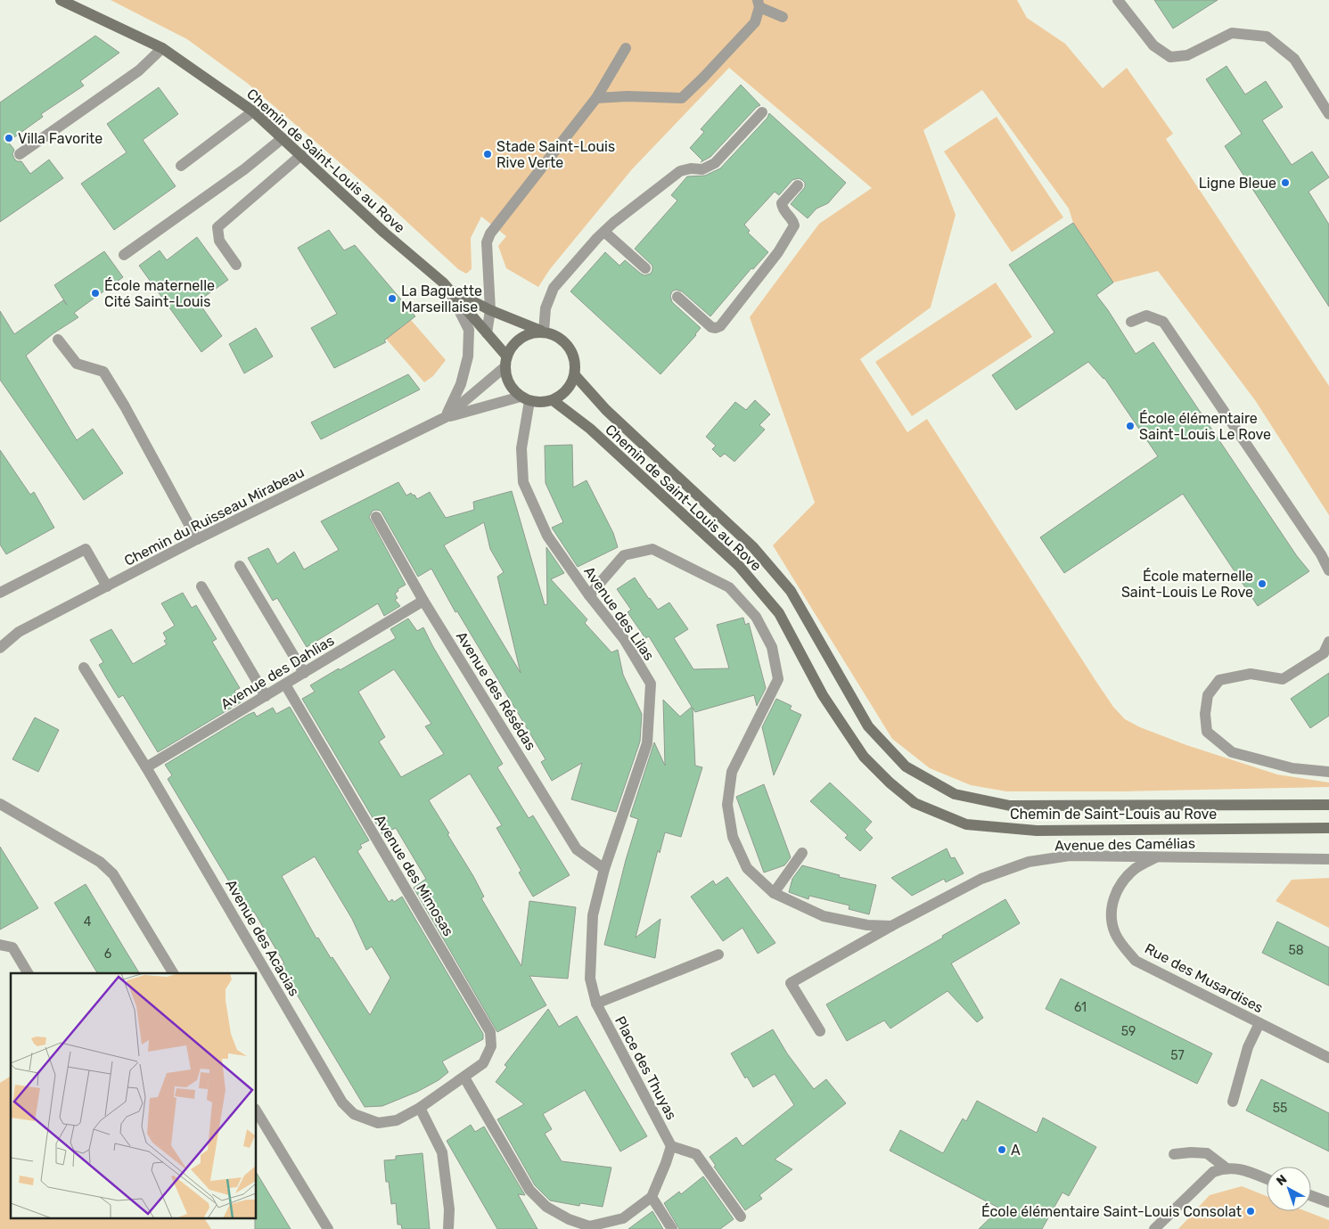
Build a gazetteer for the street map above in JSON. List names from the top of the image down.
{
  "streets": {
    "main road": ["Chemin de Saint-Louis au Rove"],
    "street": [
      "Chemin du Ruisseau Mirabeau",
      "Avenue des Lilas",
      "Avenue des Dahlias",
      "Avenue des Résédas",
      "Avenue des Camélias",
      "Avenue des Mimosas",
      "Avenue des Acacias",
      "Rue des Musardises",
      "Place des Thuyas"
    ]
  },
  "crossings": [
    ["Chemin de Saint-Louis au Rove", "Chemin du Ruisseau Mirabeau"],
    ["Chemin de Saint-Louis au Rove", "Avenue des Lilas"],
    ["Chemin du Ruisseau Mirabeau", "Avenue des Lilas"],
    ["Avenue des Lilas", "Avenue des Résédas"],
    ["Avenue des Lilas", "Place des Thuyas"],
    ["Avenue des Dahlias", "Avenue des Résédas"],
    ["Avenue des Dahlias", "Avenue des Mimosas"],
    ["Avenue des Dahlias", "Avenue des Acacias"],
    ["Avenue des Camélias", "Rue des Musardises"],
    ["Avenue des Mimosas", "Avenue des Acacias"]
  ],
  "places": [
    "Villa Favorite",
    "Stade Saint-Louis Rive Verte",
    "Ligne Bleue",
    "École maternelle Cité Saint-Louis",
    "La Baguette Marseillaise",
    "École élémentaire Saint-Louis Le Rove",
    "École maternelle Saint-Louis Le Rove",
    "A",
    "École élémentaire Saint-Louis Consolat"
  ],
  "house_numbers": [
    "4",
    "58",
    "6",
    "61",
    "59",
    "57",
    "55"
  ],
  "north": "top left"
}
